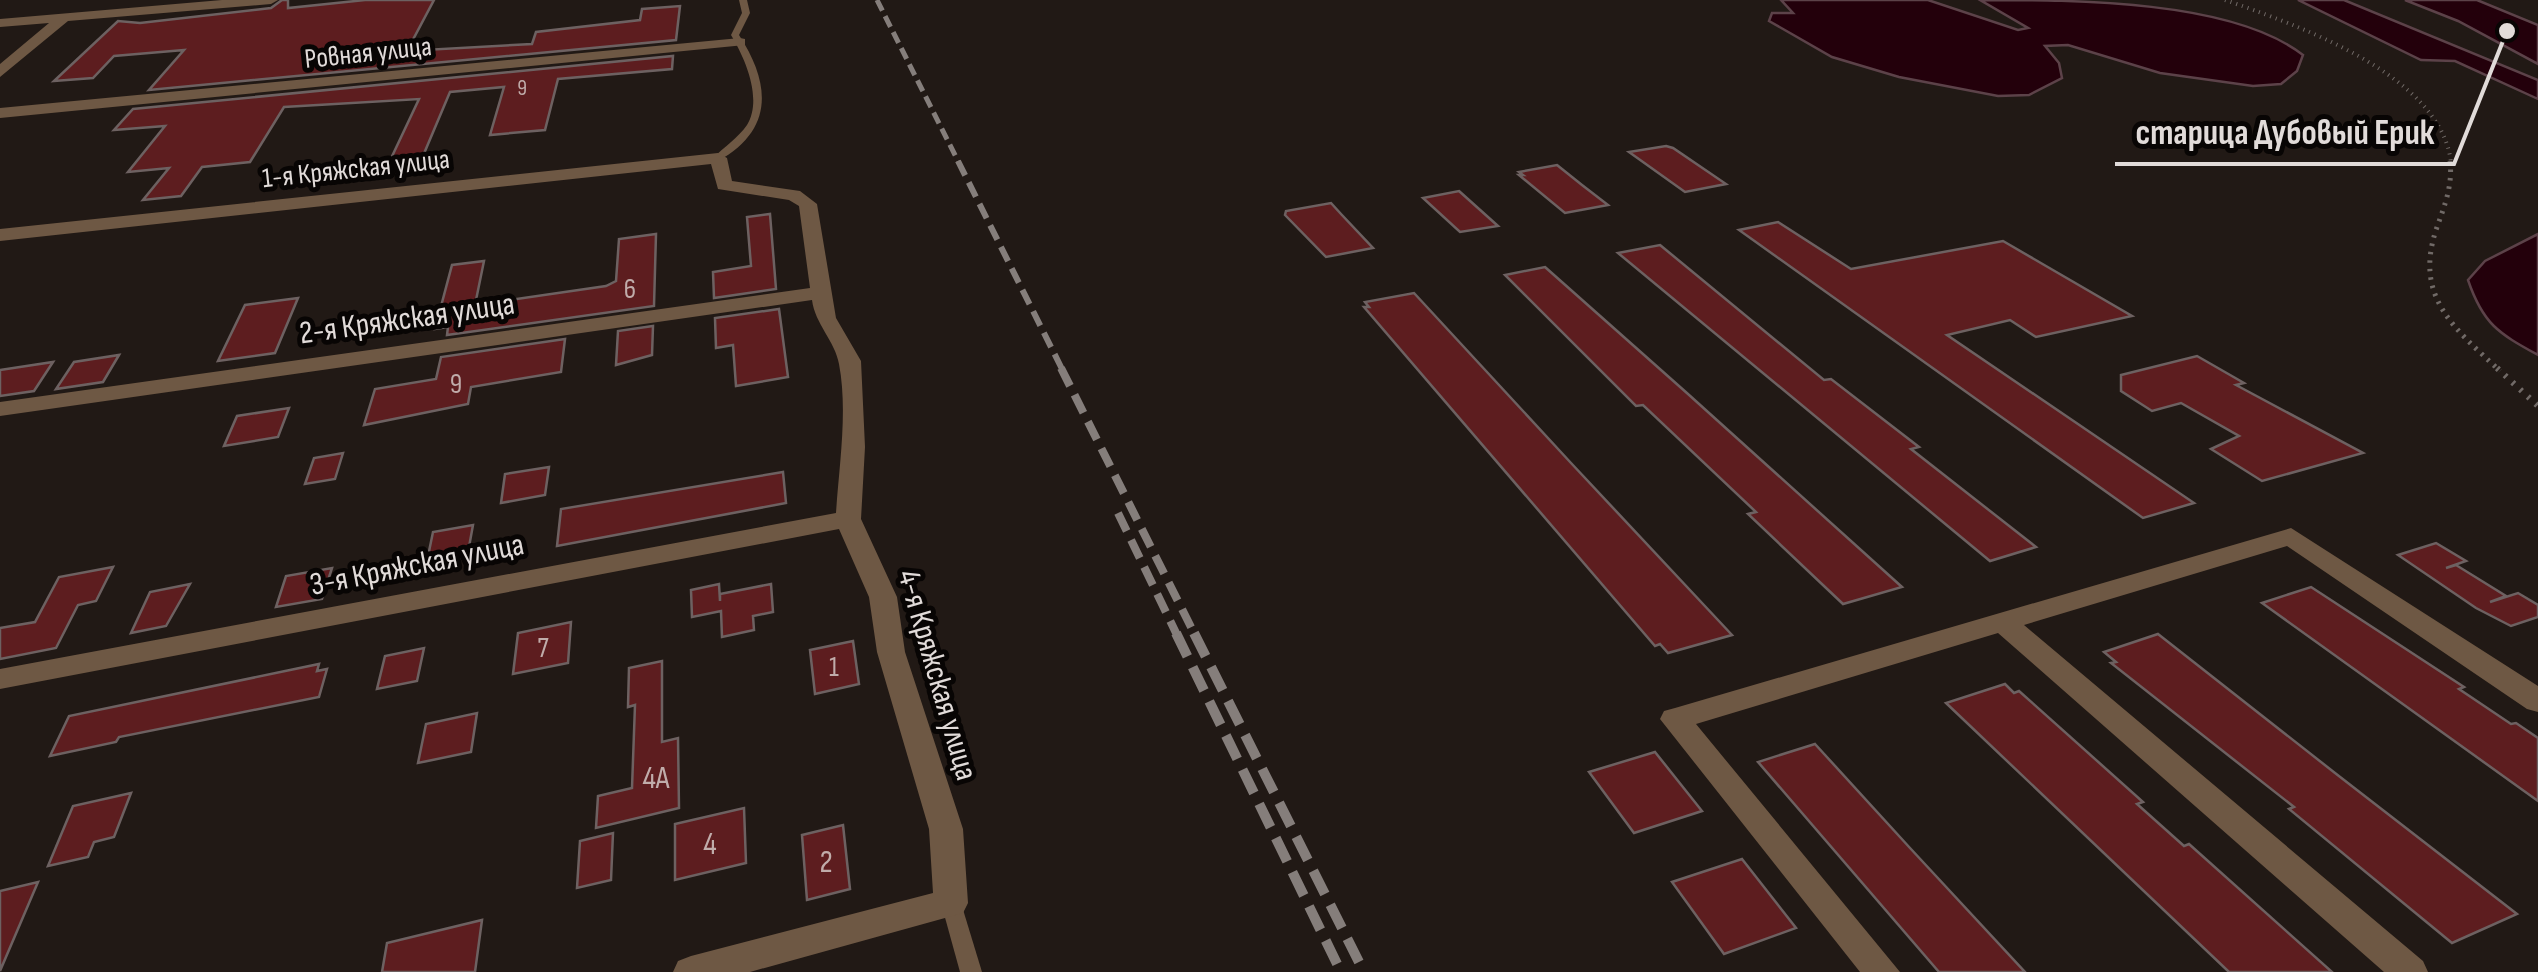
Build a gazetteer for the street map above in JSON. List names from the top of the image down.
{
  "streets": {
    "street": [
      "Ровная улица",
      "1-я Кряжская улица",
      "2-я Кряжская улица",
      "3-я Кряжская улица",
      "4-я Кряжская улица"
    ]
  },
  "crossings": [
    ["1-я Кряжская улица", "4-я Кряжская улица"],
    ["2-я Кряжская улица", "4-я Кряжская улица"],
    ["3-я Кряжская улица", "4-я Кряжская улица"]
  ],
  "places": ["старица Дубовый Ерик"],
  "house_numbers": [
    "9",
    "6",
    "9",
    "7",
    "1",
    "4А",
    "4",
    "2"
  ]
}
